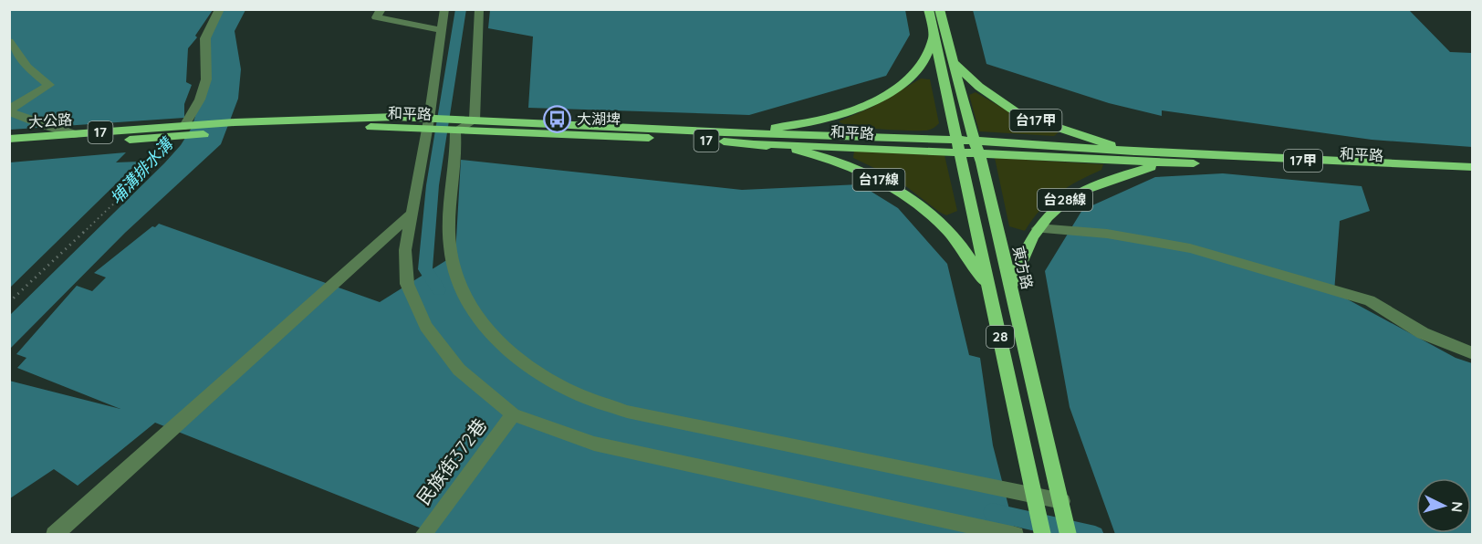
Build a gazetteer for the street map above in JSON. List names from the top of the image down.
{
  "streets": {
    "main road": [
      "和平路",
      "大公路",
      "台17甲",
      "17",
      "17甲",
      "台17線",
      "台28線",
      "東方路",
      "28"
    ],
    "lane": ["民族街372巷"]
  },
  "crossings": [
    ["和平路", "大公路"],
    ["和平路", "台17甲"],
    ["和平路", "台17線"],
    ["和平路", "台28線"],
    ["和平路", "東方路"],
    ["和平路", "28"],
    ["台17甲", "東方路"],
    ["台17線", "28"],
    ["台28線", "東方路"]
  ],
  "water": ["埔溝排水溝"],
  "places": {
    "bus stop": ["大湖埤"]
  },
  "north": "right"
}
